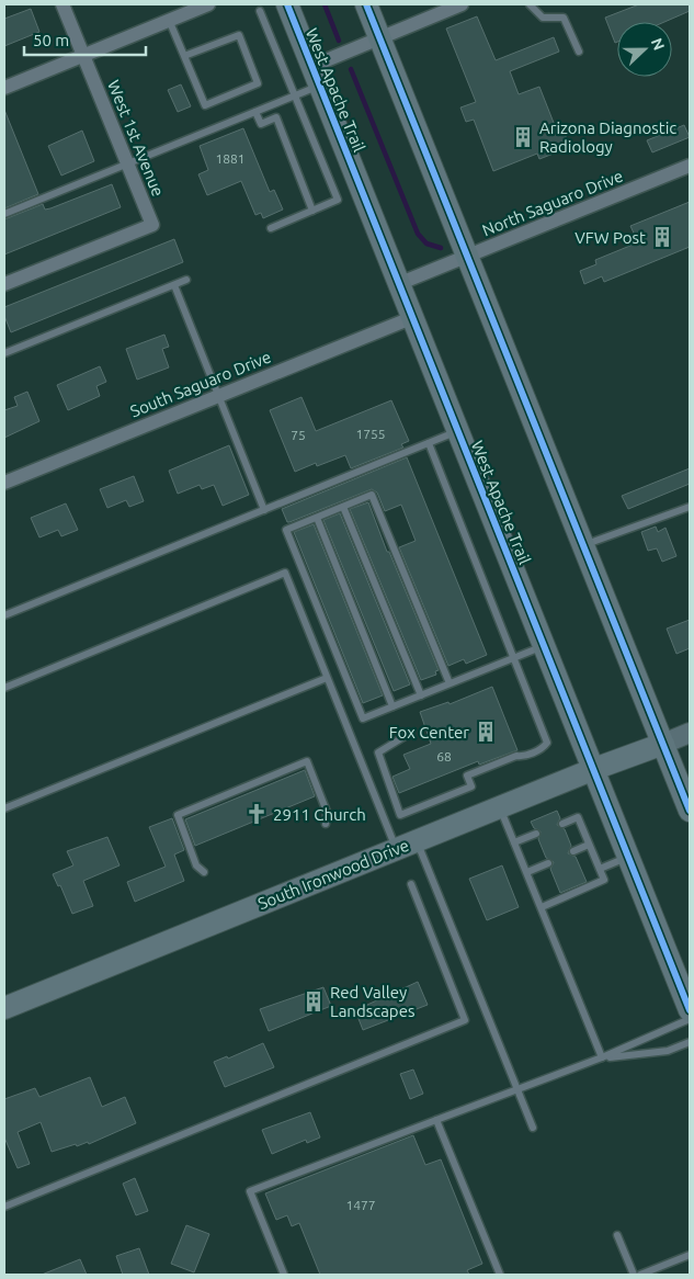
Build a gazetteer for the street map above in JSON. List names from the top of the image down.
{
  "streets": {
    "main road": ["West Apache Trail", "South Ironwood Drive"],
    "street": ["West 1st Avenue", "North Saguaro Drive", "South Saguaro Drive"]
  },
  "crossings": [
    ["West Apache Trail", "North Saguaro Drive"],
    ["West Apache Trail", "South Saguaro Drive"],
    ["West Apache Trail", "South Ironwood Drive"]
  ],
  "places": {
    "building": [
      "Arizona Diagnostic Radiology",
      "VFW Post",
      "Fox Center",
      "Red Valley Landscapes"
    ],
    "church": ["2911 Church"]
  },
  "house_numbers": [
    "1881",
    "1755",
    "75",
    "68",
    "1477"
  ],
  "scale_bar": "50 m",
  "north": "right"
}
